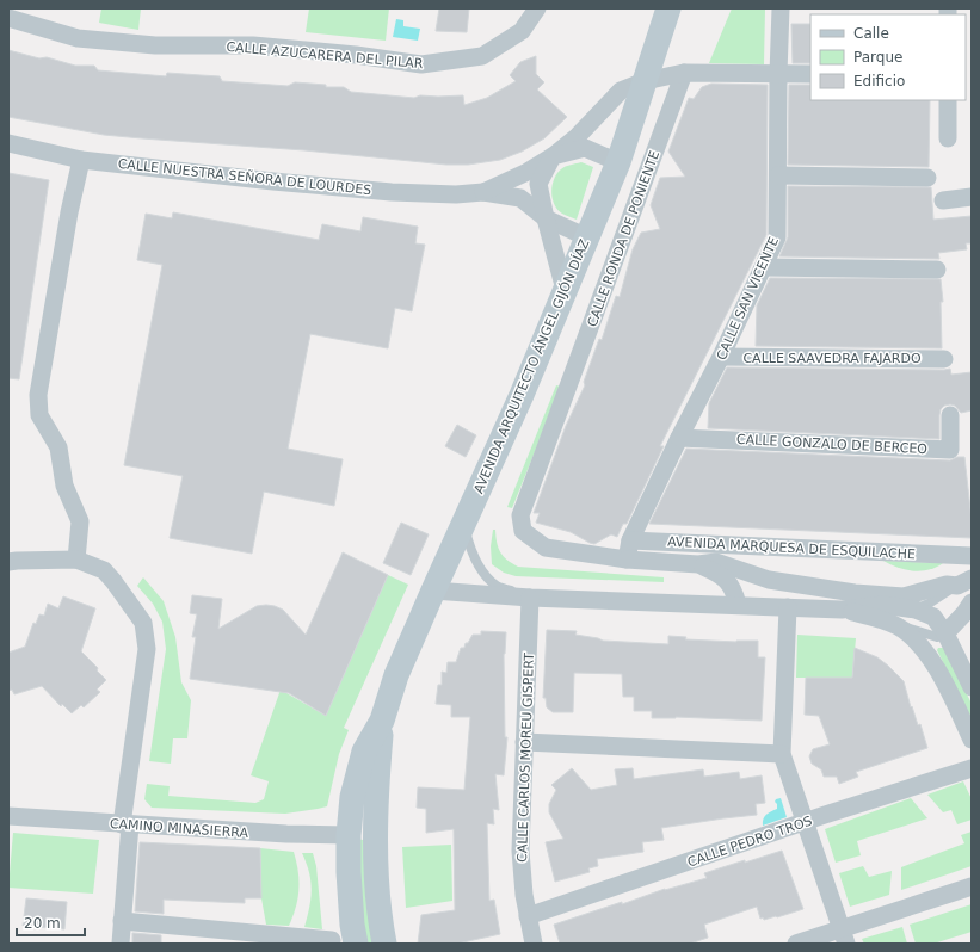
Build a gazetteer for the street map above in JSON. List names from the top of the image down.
{
  "streets": {
    "main road": ["AVENIDA ARQUITECTO ÁNGEL GIJÓN DÍAZ"],
    "street": [
      "CALLE AZUCARERA DEL PILAR",
      "CALLE NUESTRA SEÑORA DE LOURDES",
      "CALLE RONDA DE PONIENTE",
      "CALLE SAN VICENTE",
      "CALLE SAAVEDRA FAJARDO",
      "CALLE GONZALO DE BERCEO",
      "AVENIDA MARQUESA DE ESQUILACHE",
      "CALLE CARLOS MOREU GISPERT",
      "CAMINO MINASIERRA",
      "CALLE PEDRO TROS"
    ]
  },
  "crossings": [
    ["CALLE NUESTRA SEÑORA DE LOURDES", "CALLE RONDA DE PONIENTE"],
    ["CALLE NUESTRA SEÑORA DE LOURDES", "CALLE SAN VICENTE"],
    ["CALLE NUESTRA SEÑORA DE LOURDES", "AVENIDA ARQUITECTO ÁNGEL GIJÓN DÍAZ"],
    ["CALLE RONDA DE PONIENTE", "AVENIDA MARQUESA DE ESQUILACHE"],
    ["CALLE SAN VICENTE", "CALLE SAAVEDRA FAJARDO"],
    ["CALLE SAN VICENTE", "CALLE GONZALO DE BERCEO"],
    ["CALLE SAN VICENTE", "AVENIDA MARQUESA DE ESQUILACHE"],
    ["AVENIDA ARQUITECTO ÁNGEL GIJÓN DÍAZ", "AVENIDA MARQUESA DE ESQUILACHE"],
    ["AVENIDA ARQUITECTO ÁNGEL GIJÓN DÍAZ", "CAMINO MINASIERRA"],
    ["AVENIDA MARQUESA DE ESQUILACHE", "CALLE CARLOS MOREU GISPERT"],
    ["CALLE CARLOS MOREU GISPERT", "CALLE PEDRO TROS"]
  ],
  "legend": ["Calle", "Parque", "Edificio"],
  "scale_bar": "20 m"
}
